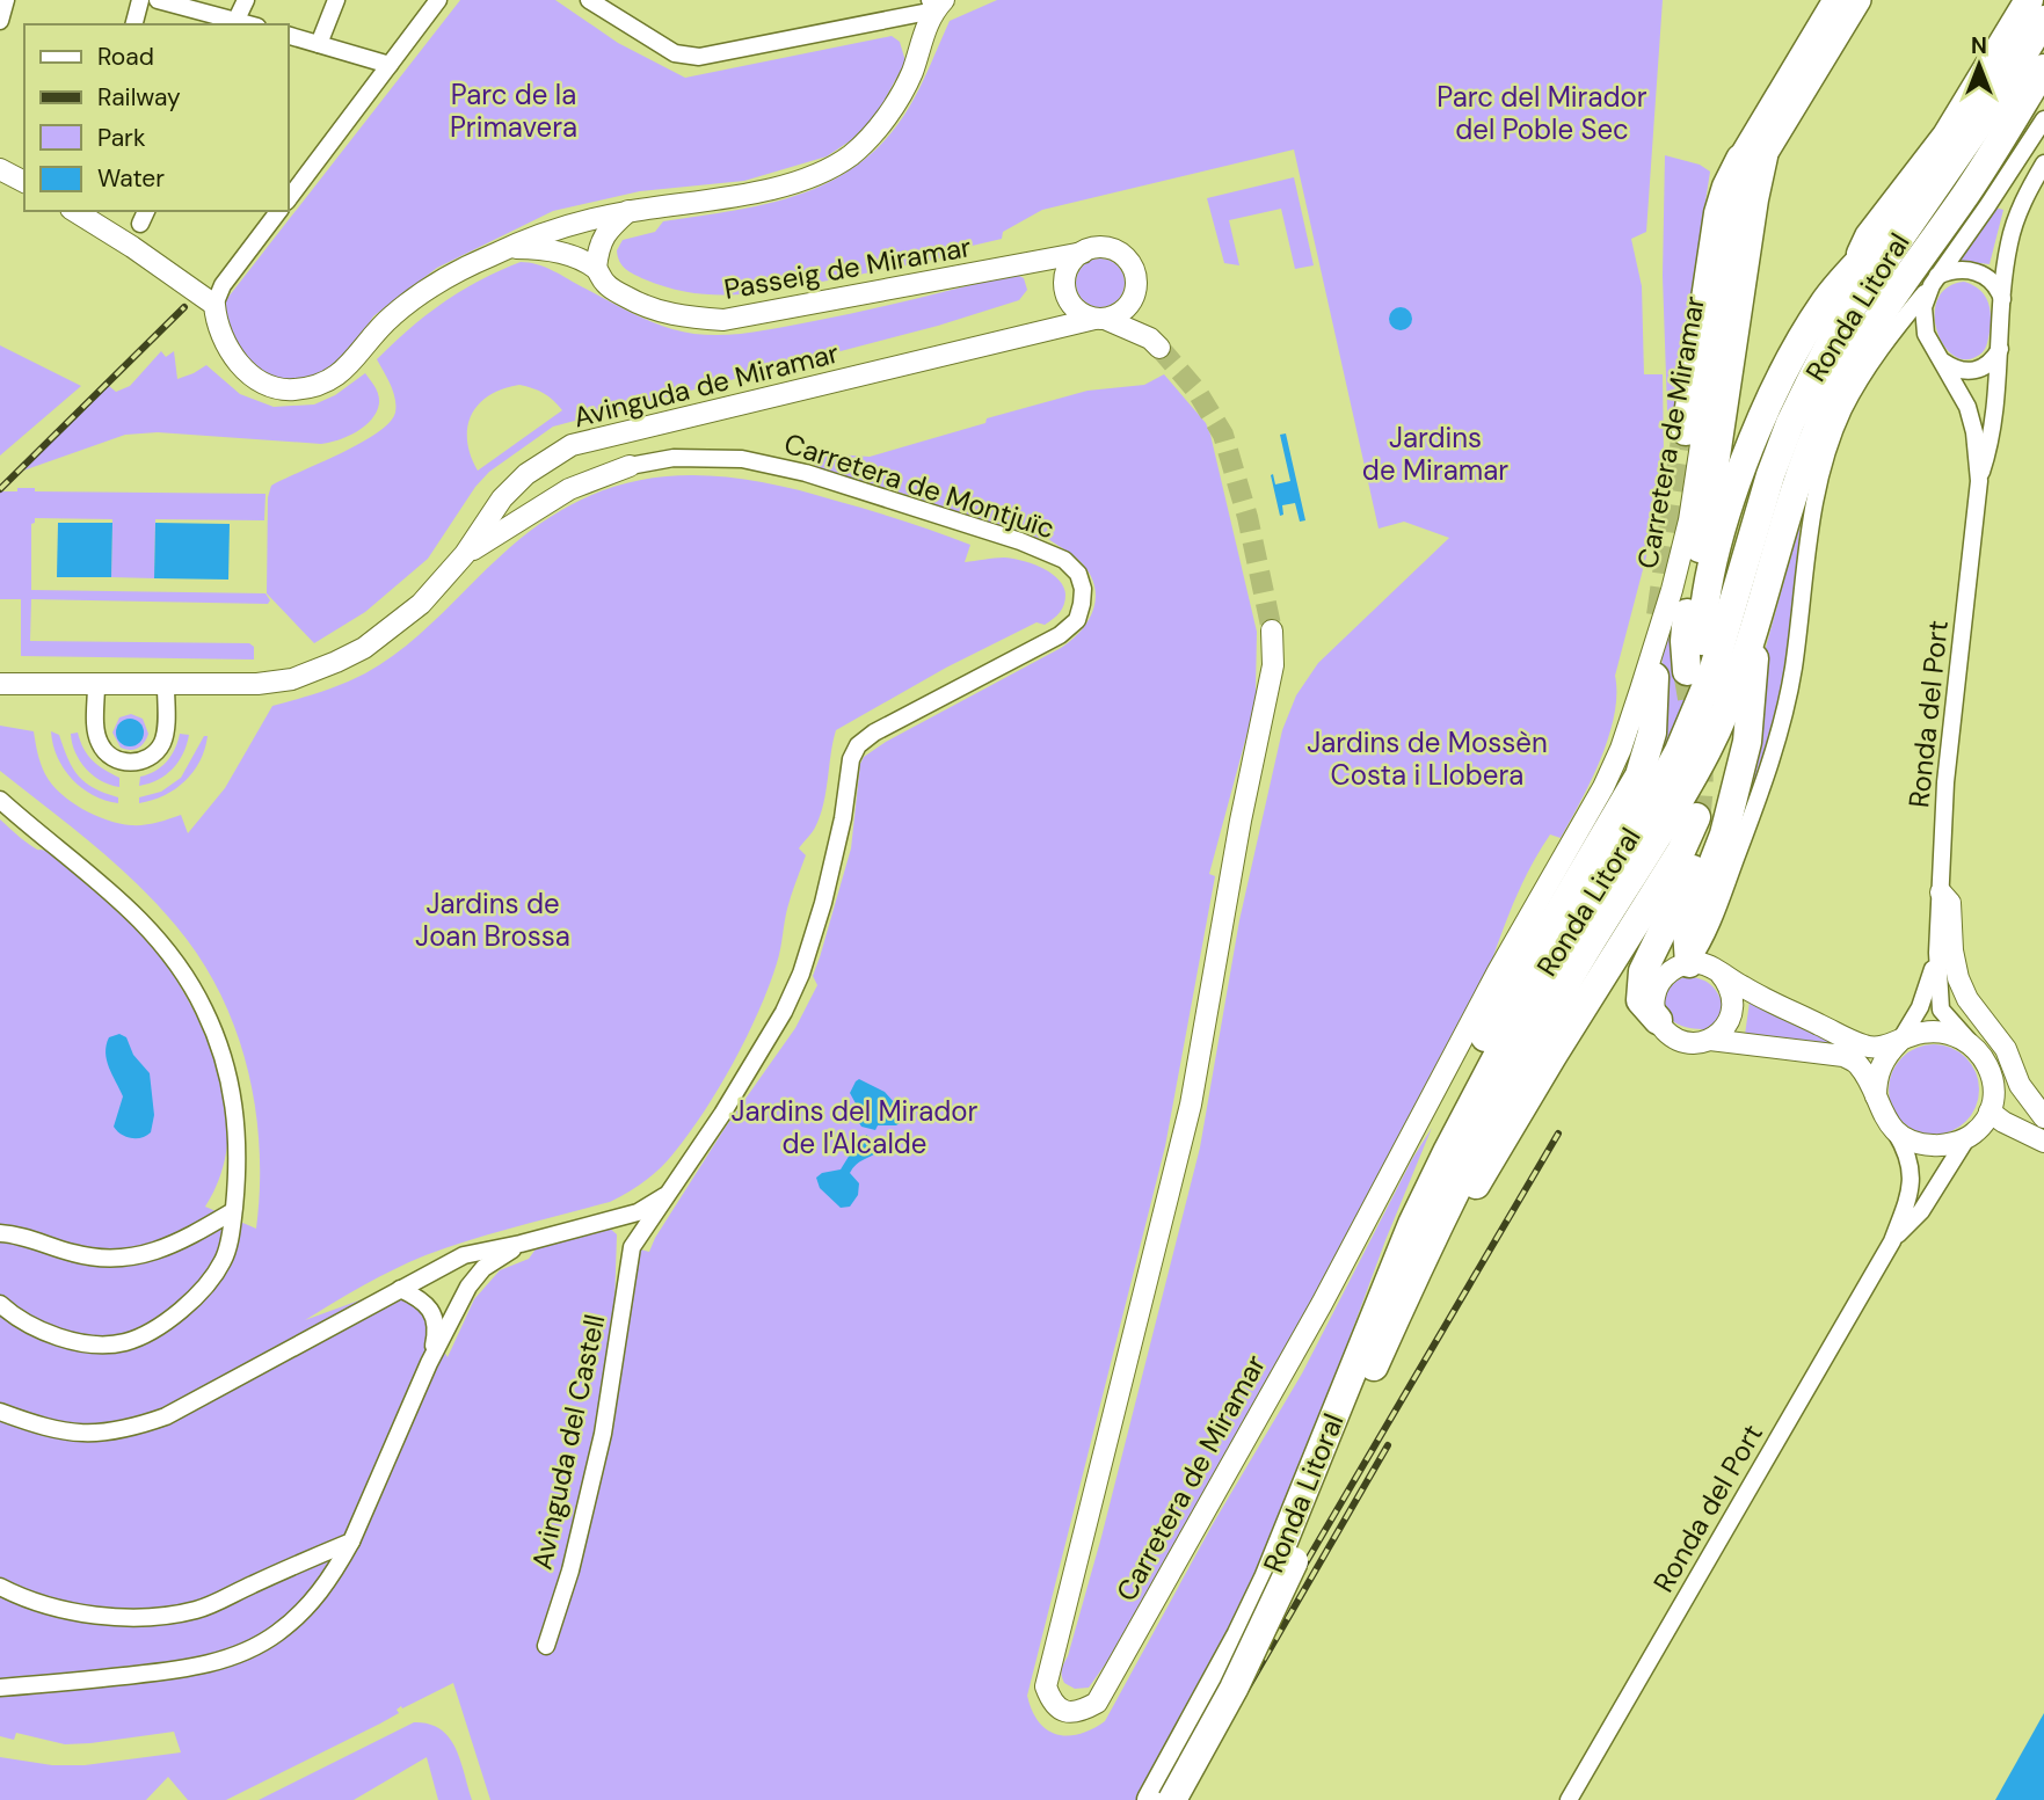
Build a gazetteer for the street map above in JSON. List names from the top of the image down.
{
  "streets": {
    "highway": ["Ronda Litoral"],
    "street": [
      "Passeig de Miramar",
      "Avinguda de Miramar",
      "Carretera de Miramar",
      "Carretera de Montjuïc",
      "Ronda del Port",
      "Avinguda del Castell"
    ]
  },
  "crossings": [
    ["Passeig de Miramar", "Avinguda de Miramar"],
    ["Carretera de Montjuïc", "Avinguda del Castell"]
  ],
  "parks": [
    "Parc de la Primavera",
    "Parc del Mirador del Poble Sec",
    "Jardins de Miramar",
    "Jardins de Mossèn Costa i Llobera",
    "Jardins de Joan Brossa",
    "Jardins del Mirador de l'Alcalde"
  ],
  "legend": [
    "Road",
    "Railway",
    "Park",
    "Water"
  ],
  "north": "top"
}
